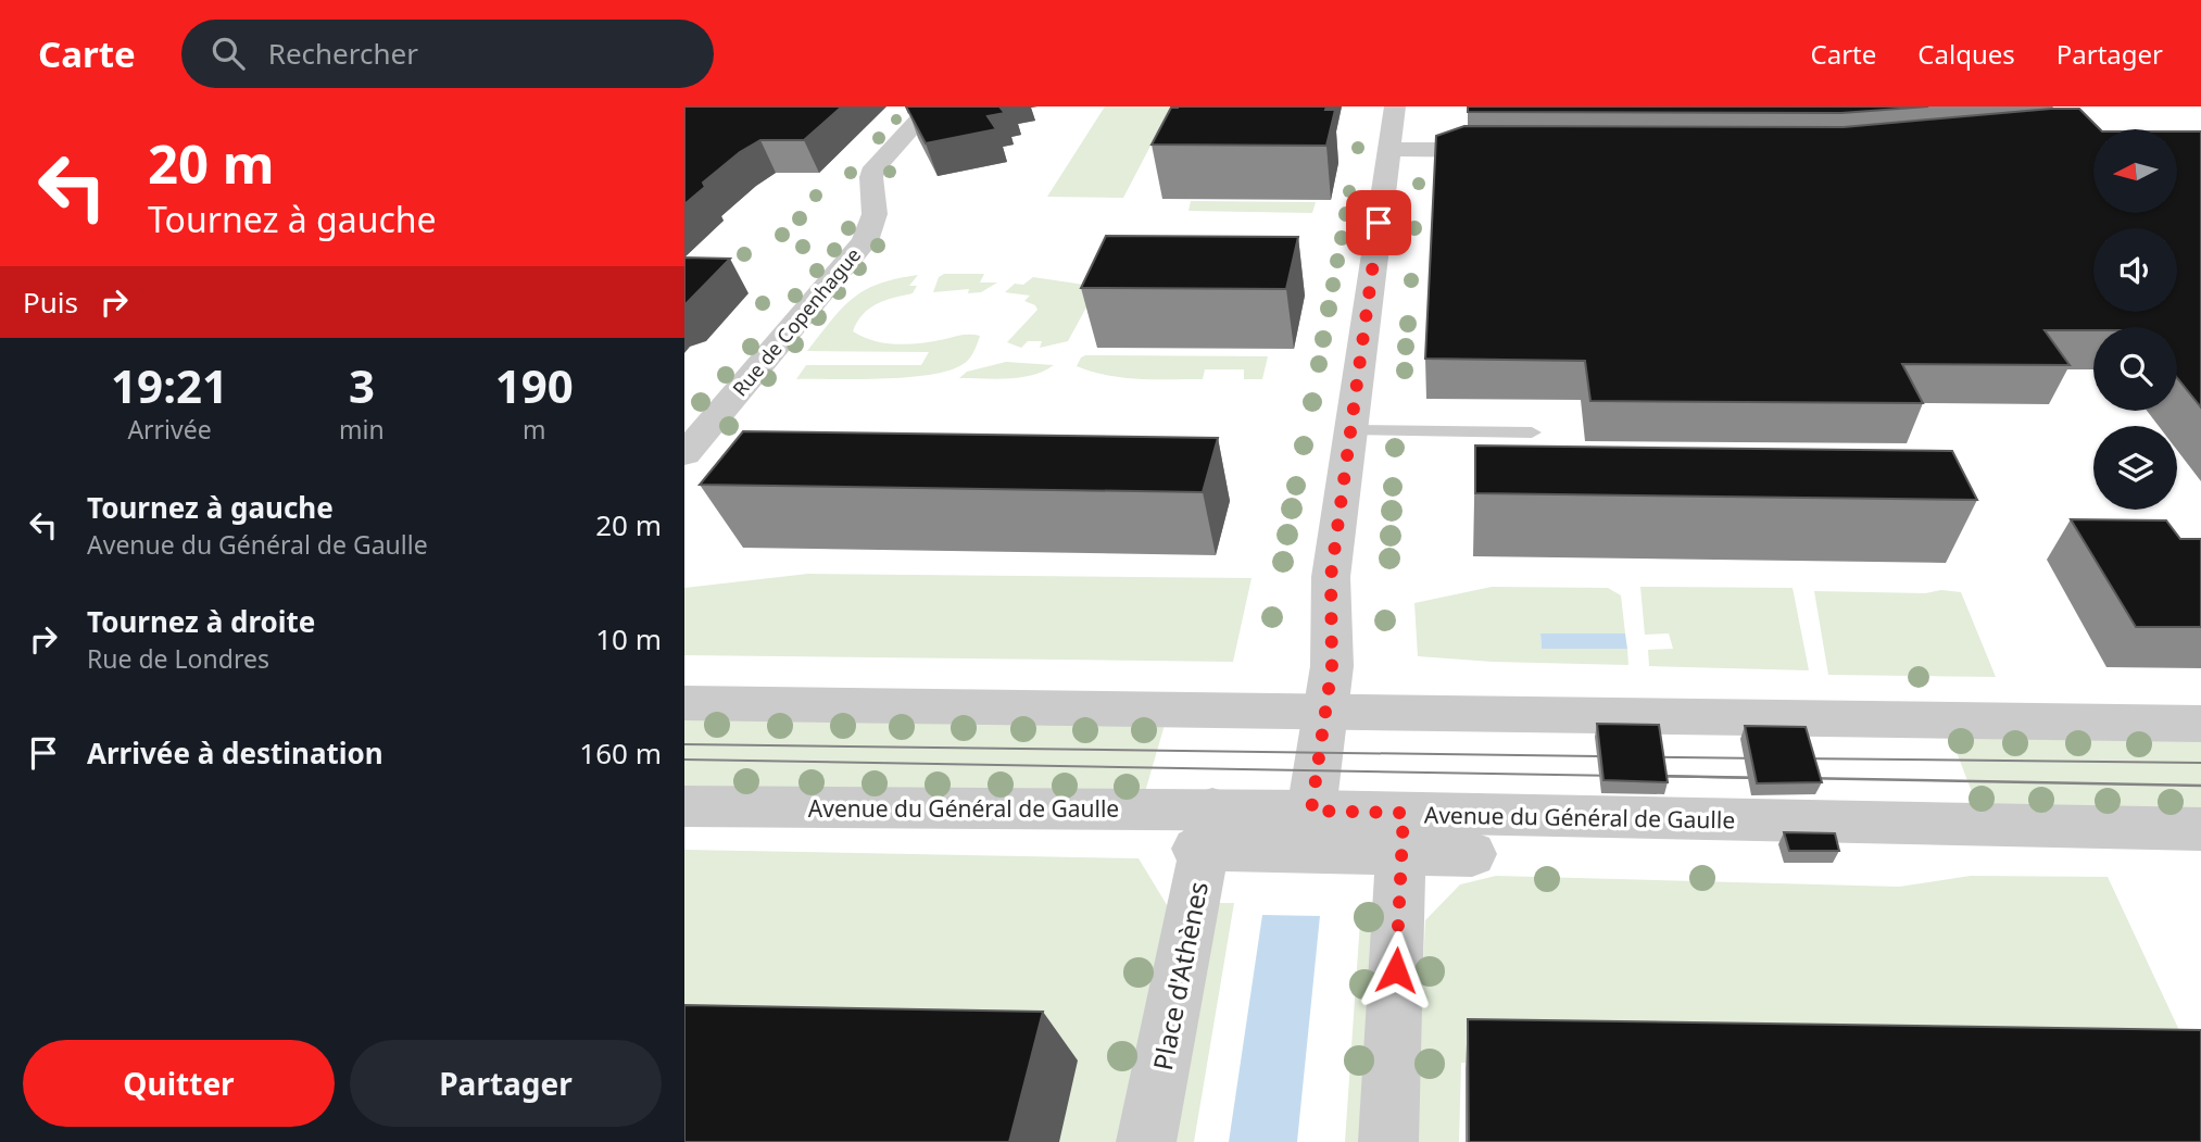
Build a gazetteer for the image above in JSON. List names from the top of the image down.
{
  "streets": {
    "street": ["Rue de Copenhague", "Avenue du Général de Gaulle", "Place d'Athènes"]
  },
  "crossings": [
    ["Avenue du Général de Gaulle", "Place d'Athènes"]
  ],
  "north": "left",
  "page": {
    "header": "Carte",
    "search": "Rechercher",
    "nav": ["Carte", "Calques", "Partager"],
    "turn": ["20 m", "Tournez à gauche"],
    "then": "Puis",
    "eta": [
      "19:21",
      "Arrivée",
      "3",
      "min",
      "190",
      "m"
    ],
    "list": [
      {
        "name": "Tournez à gauche",
        "note": "Avenue du Général de Gaulle",
        "value": "20 m"
      },
      {
        "name": "Tournez à droite",
        "note": "Rue de Londres",
        "value": "10 m"
      },
      {
        "name": "Arrivée à destination",
        "value": "160 m"
      }
    ],
    "buttons": ["Quitter", "Partager"]
  }
}
